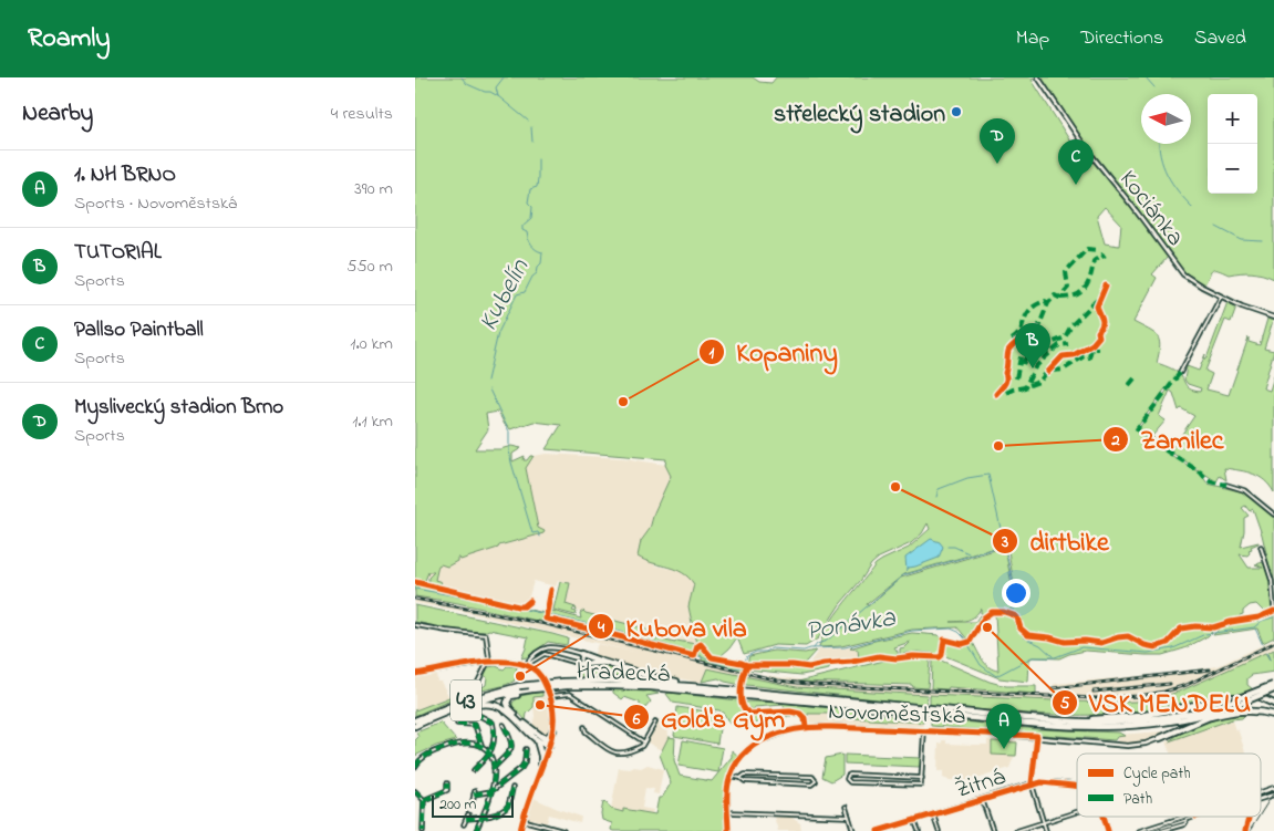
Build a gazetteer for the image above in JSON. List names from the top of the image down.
{
  "streets": {
    "highway": ["Hradecká", "43"],
    "street": ["Kociánka", "Novoměstská", "Žitná"]
  },
  "crossings": [
    ["Hradecká", "43"]
  ],
  "water": ["Kubelín", "Ponávka"],
  "places": [
    "střelecký stadion",
    "Kopaniny",
    "Zamilec",
    "dirtbike",
    "VSK MENDELU",
    "Kubova vila",
    "Gold's Gym"
  ],
  "legend": ["Cycle path", "Path"],
  "scale_bar": "200 m",
  "north": "left",
  "page": {
    "header": "Roamly",
    "nav": ["Map", "Directions", "Saved"],
    "heading": ["Nearby", "4 results"],
    "map_buttons": ["+", "−"],
    "pins": [
      "D",
      "C",
      "B",
      "A"
    ],
    "list": [
      {
        "mark": "A",
        "name": "1. NH BRNO",
        "note": "Sports · Novoměstská",
        "value": "390 m"
      },
      {
        "mark": "B",
        "name": "TUTORIAL",
        "note": "Sports",
        "value": "550 m"
      },
      {
        "mark": "C",
        "name": "Pallso Paintball",
        "note": "Sports",
        "value": "1.0 km"
      },
      {
        "mark": "D",
        "name": "Myslivecký stadion Brno",
        "note": "Sports",
        "value": "1.1 km"
      }
    ],
    "scale": "200 m"
  }
}
